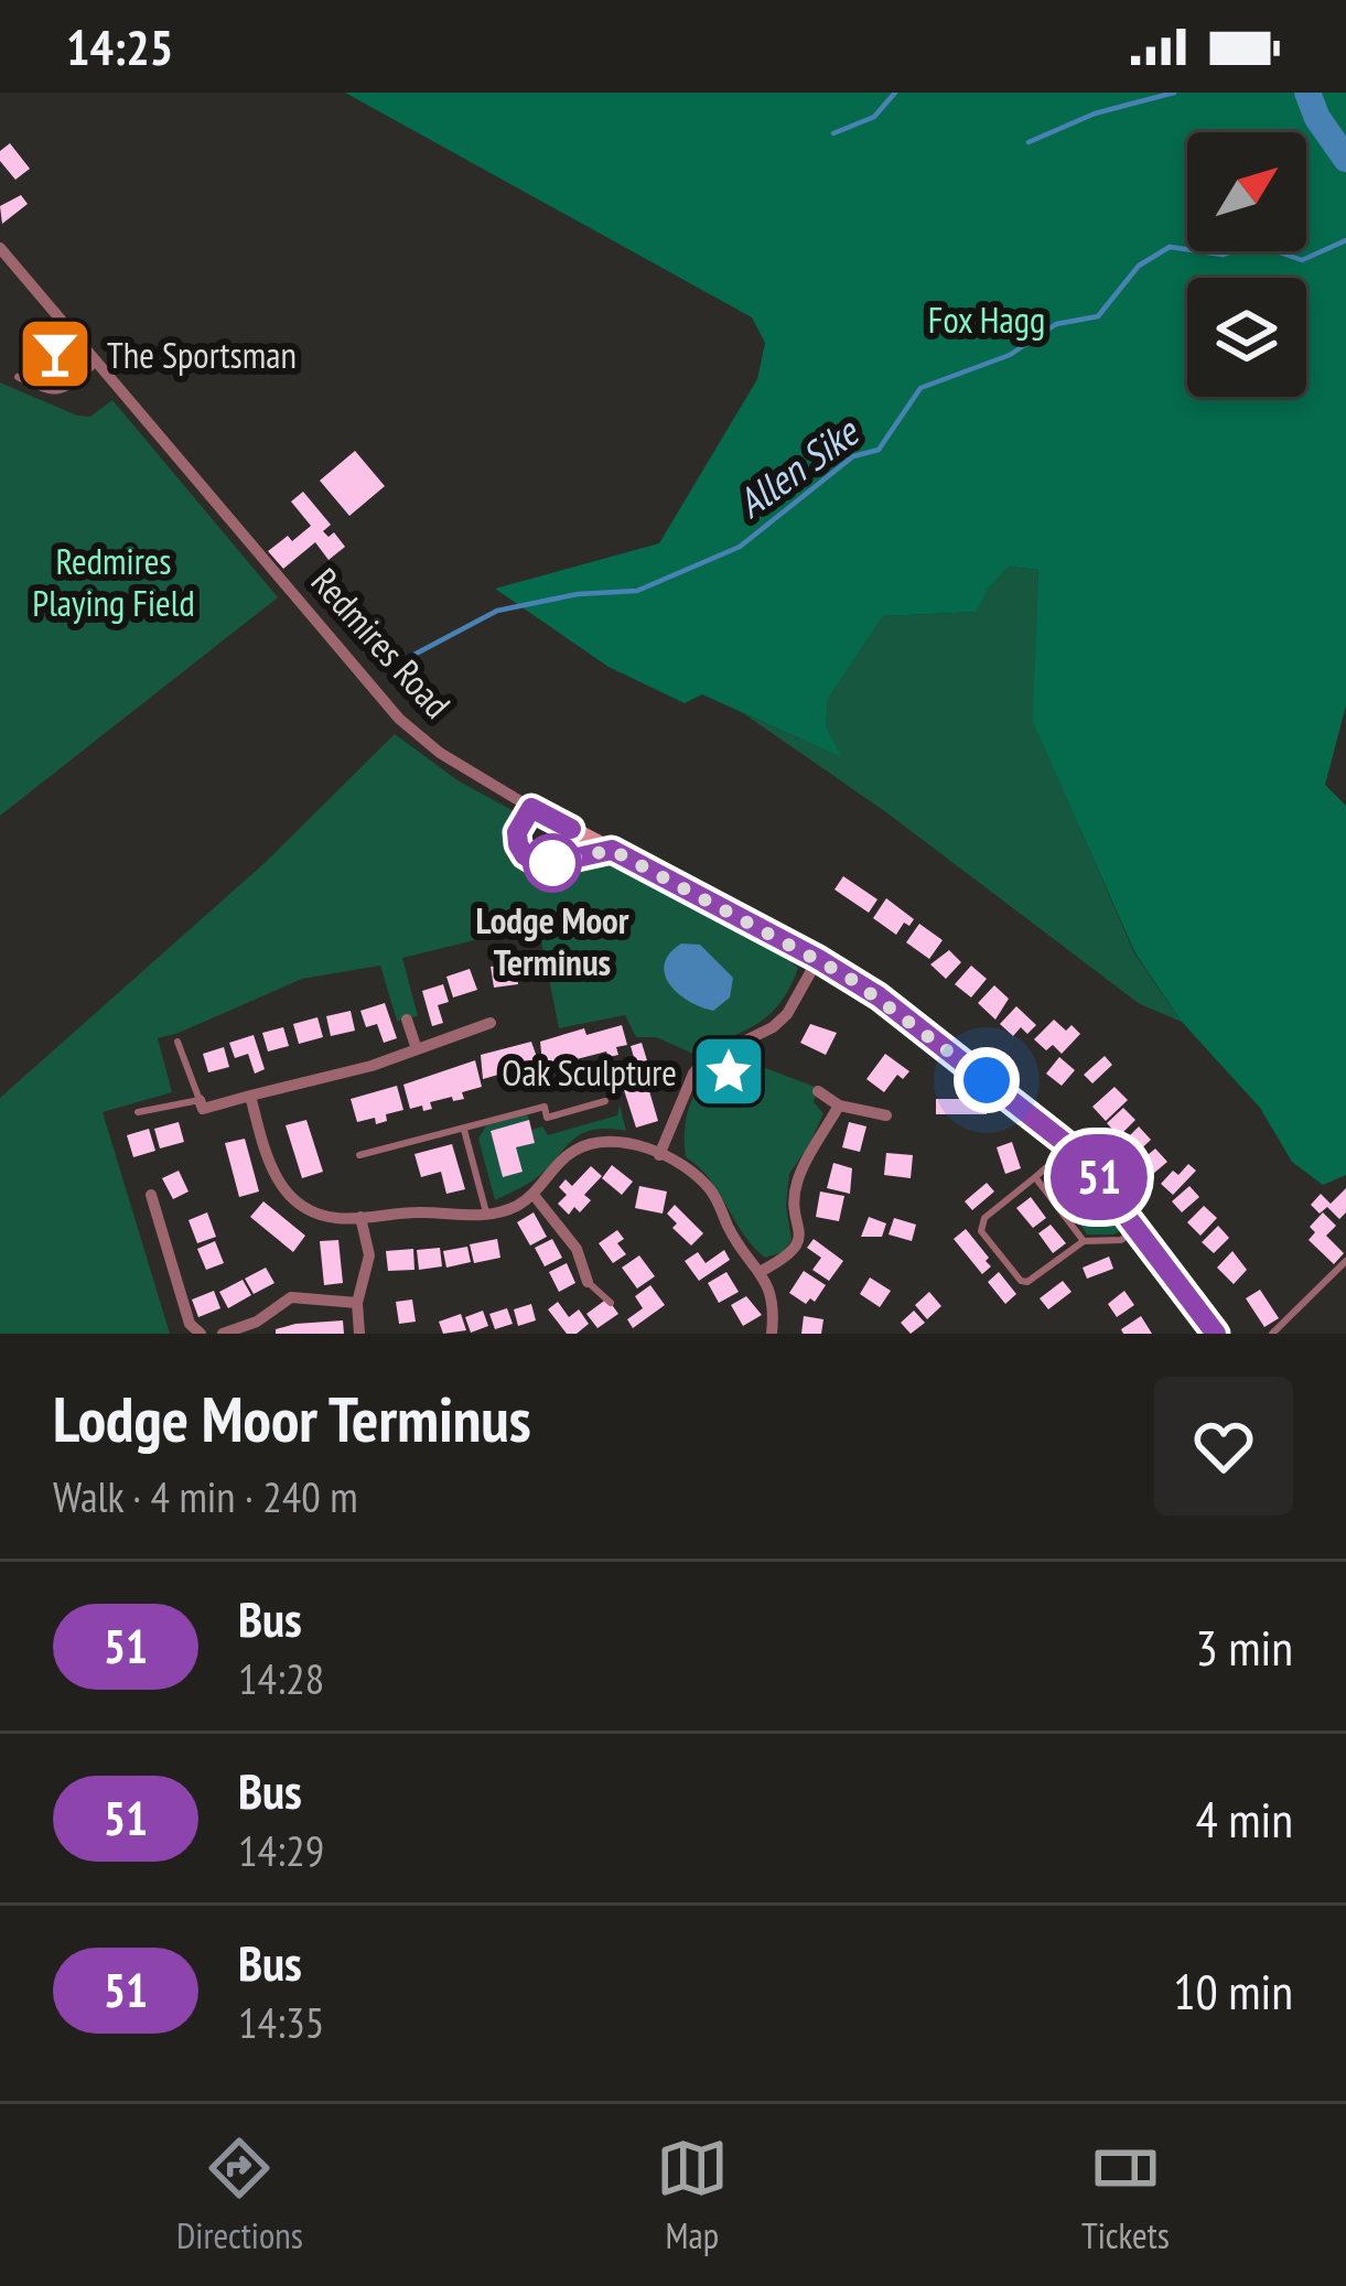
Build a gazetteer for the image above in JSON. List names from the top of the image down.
{
  "streets": {
    "street": ["Redmires Road"]
  },
  "water": ["Allen Sike"],
  "parks": ["Fox Hagg", "Redmires Playing Field"],
  "places": {
    "bar": ["The Sportsman"],
    "other": ["Lodge Moor Terminus"],
    "place": ["Oak Sculpture"]
  },
  "lines": ["bus line 51"],
  "north": "top right",
  "page": {
    "status": "14:25",
    "on_map": "51",
    "heading": ["Lodge Moor Terminus", "Walk · 4 min · 240 m"],
    "list": [
      {
        "mark": "51",
        "name": "Bus",
        "note": "14:28",
        "value": "3 min"
      },
      {
        "mark": "51",
        "name": "Bus",
        "note": "14:29",
        "value": "4 min"
      },
      {
        "mark": "51",
        "name": "Bus",
        "note": "14:35",
        "value": "10 min"
      }
    ],
    "tabs": ["Directions", "Map", "Tickets"]
  }
}
